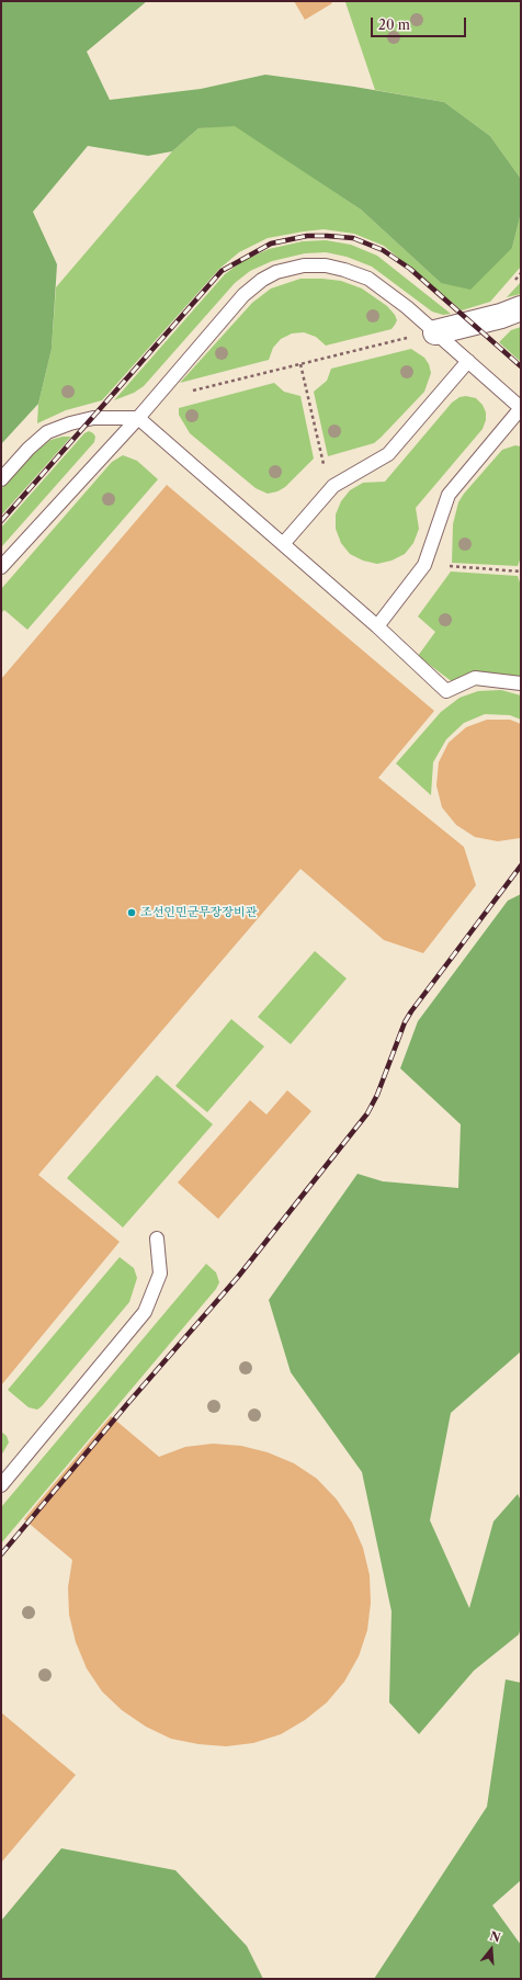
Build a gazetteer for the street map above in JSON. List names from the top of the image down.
{
  "places": ["조선인민군무장장비관"],
  "scale_bar": "20 m",
  "north": "top"
}
